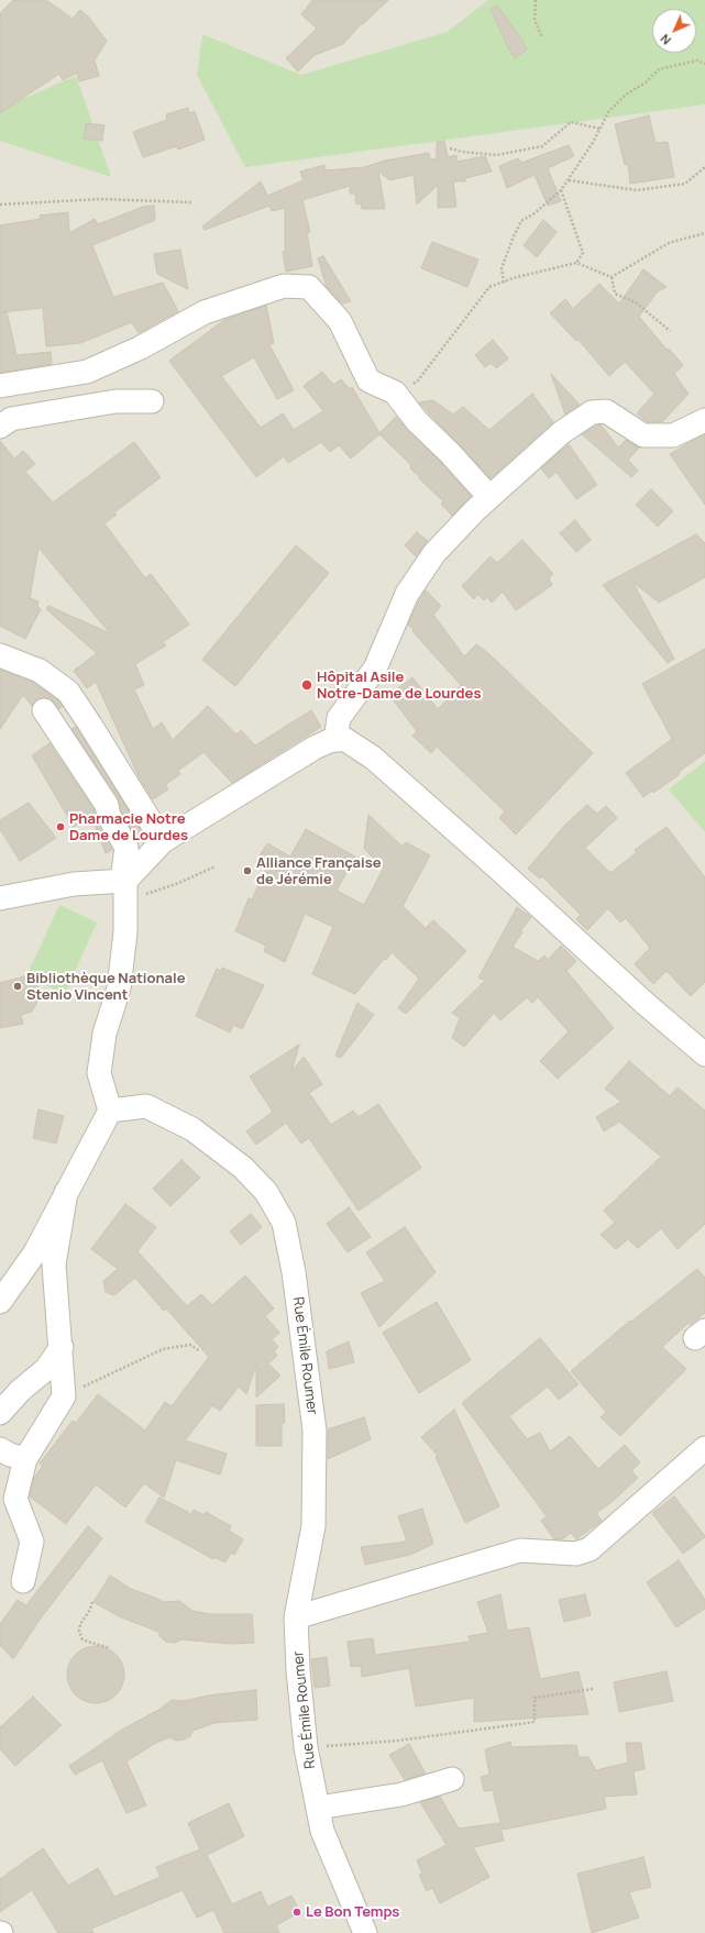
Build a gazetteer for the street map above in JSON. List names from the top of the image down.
{
  "streets": {
    "street": ["Rue Émile Roumer"]
  },
  "places": [
    "Hôpital Asile Notre-Dame de Lourdes",
    "Pharmacie Notre Dame de Lourdes",
    "Alliance Française de Jérémie",
    "Bibliothèque Nationale Stenio Vincent",
    "Le Bon Temps"
  ],
  "north": "bottom left"
}
